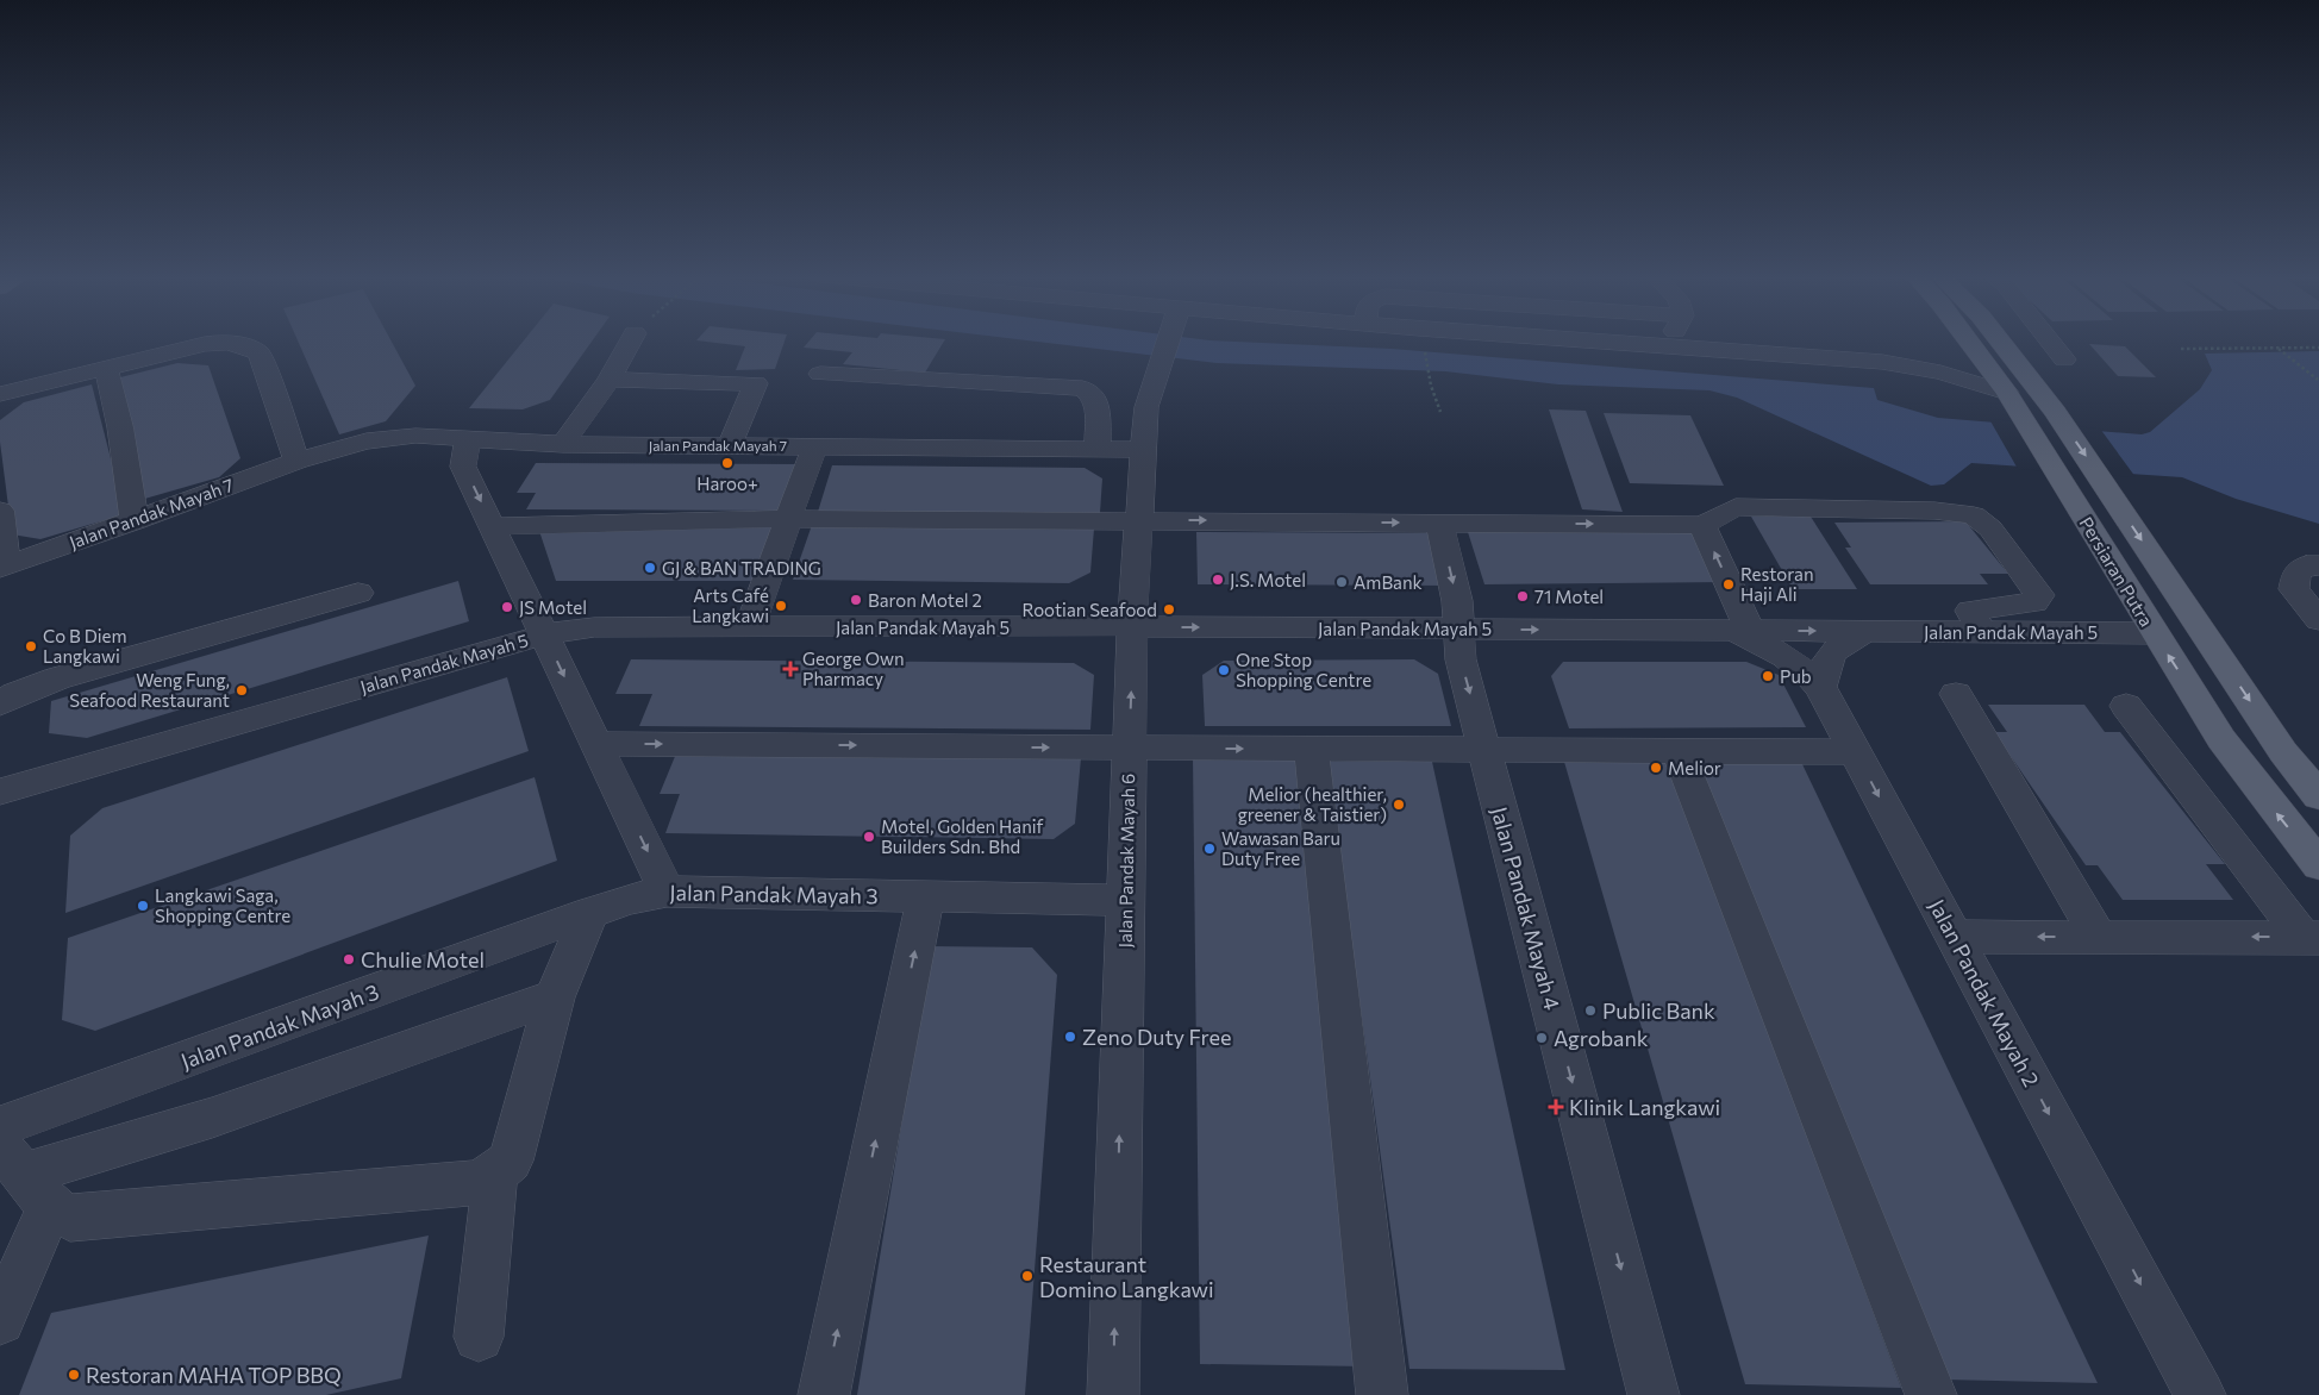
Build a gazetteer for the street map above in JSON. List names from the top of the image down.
{
  "streets": {
    "main road": ["Persiaran Putra"],
    "street": [
      "Jalan Pandak Mayah 7",
      "Jalan Pandak Mayah 5",
      "Jalan Pandak Mayah 6",
      "Jalan Pandak Mayah 3",
      "Jalan Pandak Mayah 4",
      "Jalan Pandak Mayah 2"
    ]
  },
  "crossings": [
    ["Jalan Pandak Mayah 7", "Jalan Pandak Mayah 6"],
    ["Persiaran Putra", "Jalan Pandak Mayah 5"],
    ["Jalan Pandak Mayah 5", "Jalan Pandak Mayah 6"],
    ["Jalan Pandak Mayah 5", "Jalan Pandak Mayah 4"],
    ["Jalan Pandak Mayah 5", "Jalan Pandak Mayah 2"],
    ["Jalan Pandak Mayah 6", "Jalan Pandak Mayah 3"]
  ],
  "places": {
    "other": [
      "Haroo+",
      "GJ & BAN TRADING",
      "J.S. Motel",
      "AmBank",
      "Restoran Haji Ali",
      "71 Motel",
      "Baron Motel 2",
      "Arts Café Langkawi",
      "JS Motel",
      "Rootian Seafood",
      "Co B Diem Langkawi",
      "One Stop Shopping Centre",
      "Pub",
      "Weng Fung, Seafood Restaurant",
      "Melior",
      "Melior (healthier, greener & Taistier)",
      "Motel, Golden Hanif Builders Sdn. Bhd",
      "Wawasan Baru Duty Free",
      "Langkawi Saga, Shopping Centre",
      "Chulie Motel",
      "Public Bank",
      "Zeno Duty Free",
      "Agrobank",
      "Restaurant Domino Langkawi",
      "Restoran MAHA TOP BBQ"
    ],
    "health": ["George Own Pharmacy", "Klinik Langkawi"]
  }
}
